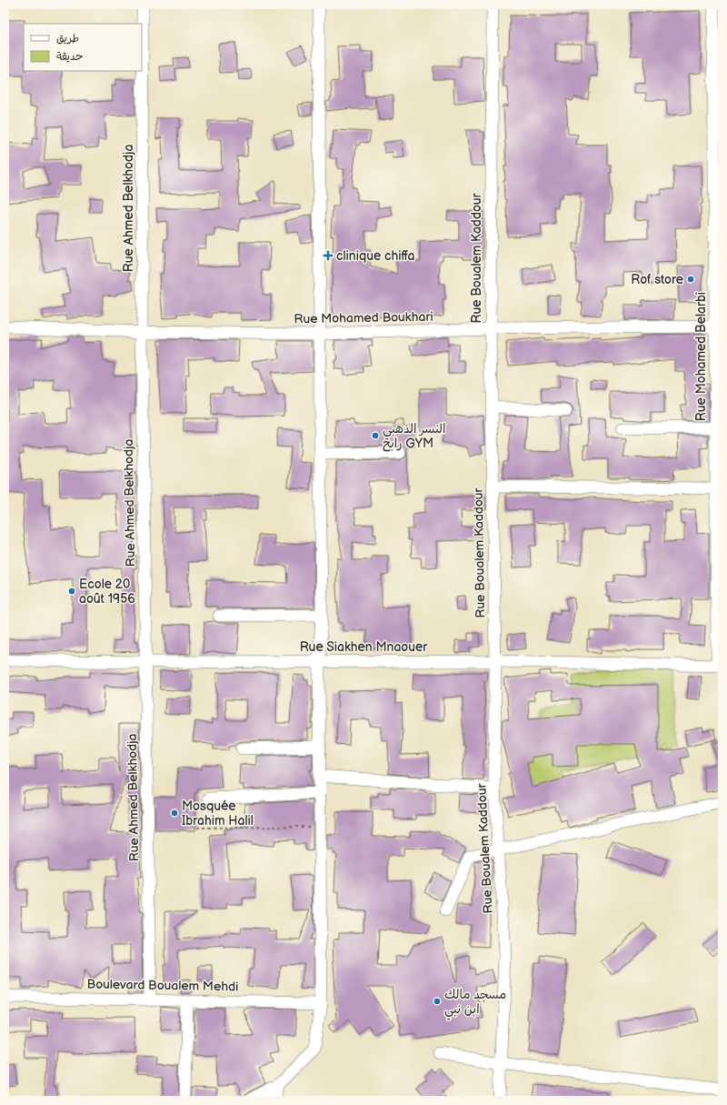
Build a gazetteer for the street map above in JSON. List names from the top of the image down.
{
  "streets": {
    "street": [
      "Rue Ahmed Belkhodja",
      "Rue Boualem Kaddour",
      "Rue Mohamed Boukhari",
      "Rue Mohamed Belarbi",
      "Rue Siakhen Mnaouer",
      "Boulevard Boualem Mehdi"
    ]
  },
  "crossings": [
    ["Rue Ahmed Belkhodja", "Rue Mohamed Boukhari"],
    ["Rue Ahmed Belkhodja", "Rue Siakhen Mnaouer"],
    ["Rue Ahmed Belkhodja", "Boulevard Boualem Mehdi"],
    ["Rue Boualem Kaddour", "Rue Mohamed Boukhari"],
    ["Rue Boualem Kaddour", "Rue Siakhen Mnaouer"],
    ["Rue Mohamed Boukhari", "Rue Mohamed Belarbi"],
    ["Rue Mohamed Belarbi", "Rue Siakhen Mnaouer"]
  ],
  "places": {
    "health": ["clinique chiffa"],
    "other": [
      "Rof store",
      "النسر الذهبي رابح GYM",
      "Ecole 20 août 1956",
      "Mosquée Ibrahim Halil",
      "مسجد مالك ابن نبي"
    ]
  },
  "legend": ["طريق", "حديقة"]
}
